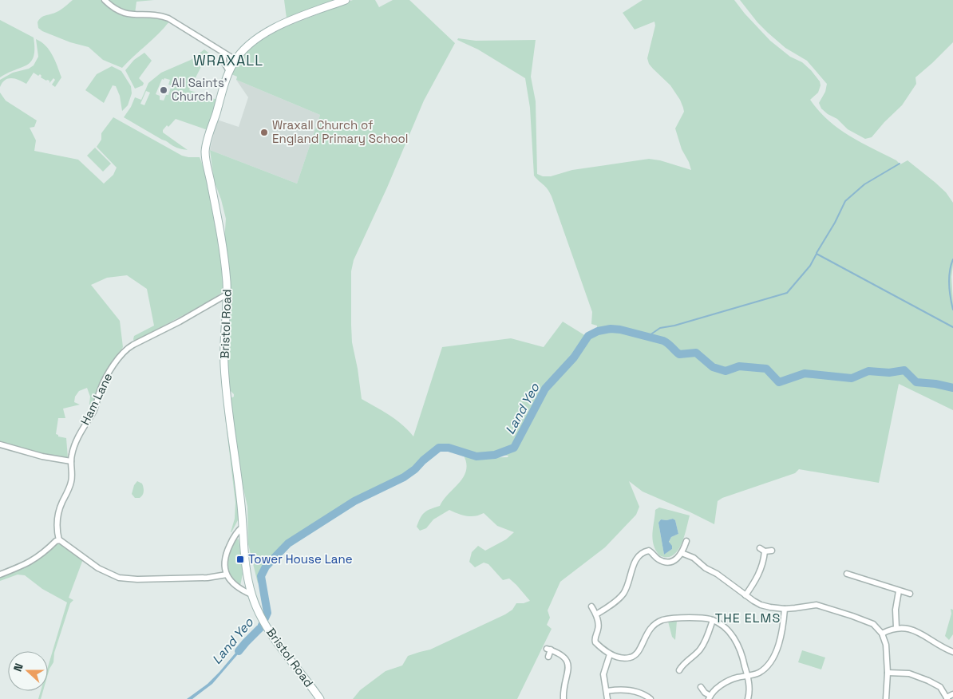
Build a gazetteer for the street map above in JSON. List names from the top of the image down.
{
  "streets": {
    "main road": ["Bristol Road"],
    "street": ["Ham Lane"]
  },
  "crossings": [
    ["Bristol Road", "Ham Lane"]
  ],
  "districts": ["WRAXALL", "THE ELMS"],
  "water": ["Land Yeo"],
  "places": {
    "other": ["All Saints' Church", "Wraxall Church of England Primary School"],
    "transit": ["Tower House Lane"]
  },
  "north": "left"
}
